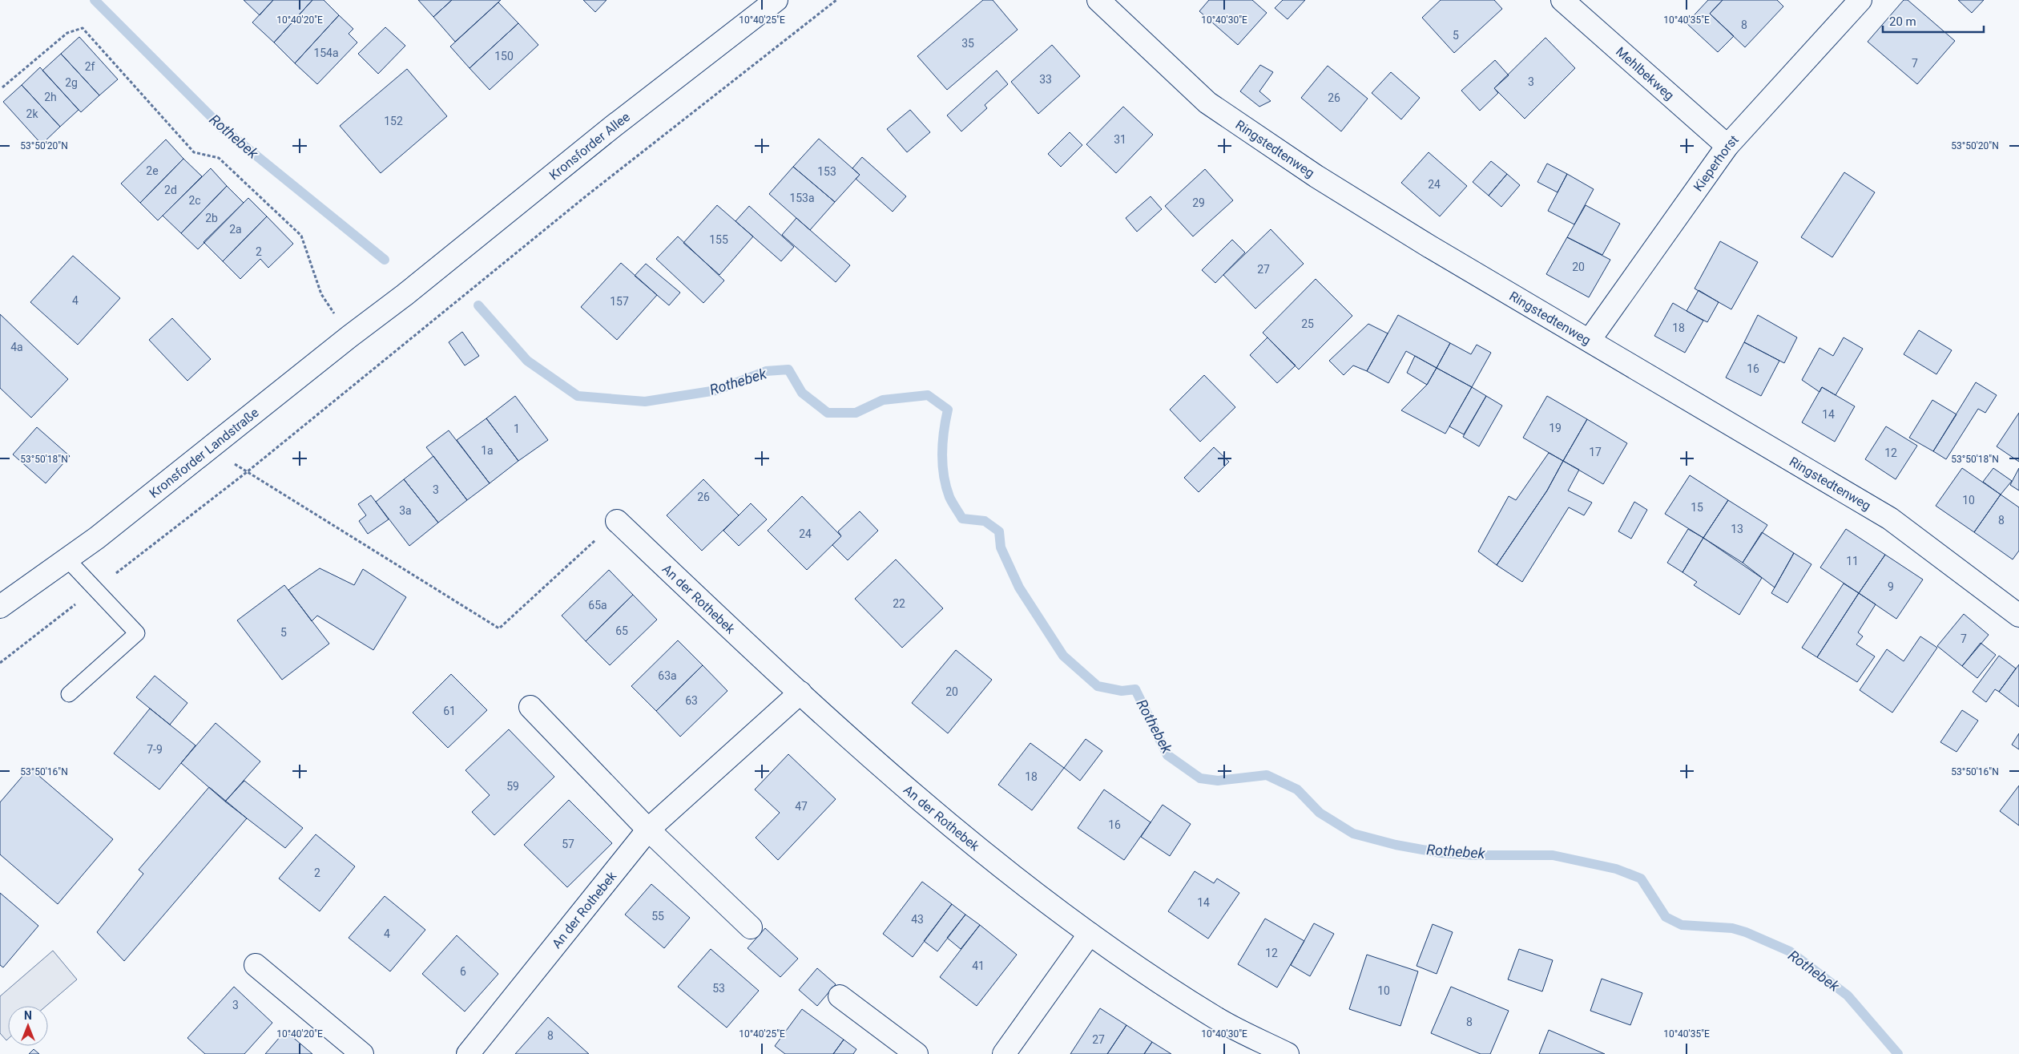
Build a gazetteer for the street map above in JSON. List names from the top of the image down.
{
  "streets": {
    "street": [
      "Mehlbekweg",
      "Kronsforder Allee",
      "Ringstedtenweg",
      "Kieperhorst",
      "Kronsforder Landstraße",
      "An der Rothebek"
    ]
  },
  "crossings": [
    ["Mehlbekweg", "Kieperhorst"],
    ["Kronsforder Allee", "Kronsforder Landstraße"],
    ["Ringstedtenweg", "Kieperhorst"]
  ],
  "water": ["Rothebek"],
  "house_numbers": [
    "8",
    "5",
    "35",
    "154a",
    "150",
    "7",
    "2f",
    "33",
    "3",
    "2g",
    "2h",
    "26",
    "2k",
    "152",
    "31",
    "2e",
    "153",
    "24",
    "2d",
    "153a",
    "2c",
    "29",
    "2b",
    "2a",
    "155",
    "2",
    "20",
    "27",
    "4",
    "157",
    "25",
    "18",
    "4a",
    "16",
    "14",
    "19",
    "1",
    "1a",
    "17",
    "12",
    "3",
    "26",
    "10",
    "15",
    "3a",
    "8",
    "13",
    "24",
    "11",
    "9",
    "22",
    "65a",
    "65",
    "5",
    "7",
    "63a",
    "20",
    "63",
    "61",
    "7-9",
    "18",
    "59",
    "47",
    "16",
    "57",
    "2",
    "14",
    "55",
    "43",
    "4",
    "12",
    "41",
    "6",
    "53",
    "10",
    "3",
    "8",
    "8",
    "27"
  ],
  "scale_bar": "20 m",
  "north": "top",
  "coordinates": [
    "10°40'20\"E",
    "10°40'25\"E",
    "10°40'30\"E",
    "10°40'35\"E",
    "53°50'20\"N",
    "53°50'18\"N",
    "53°50'16\"N"
  ]
}
